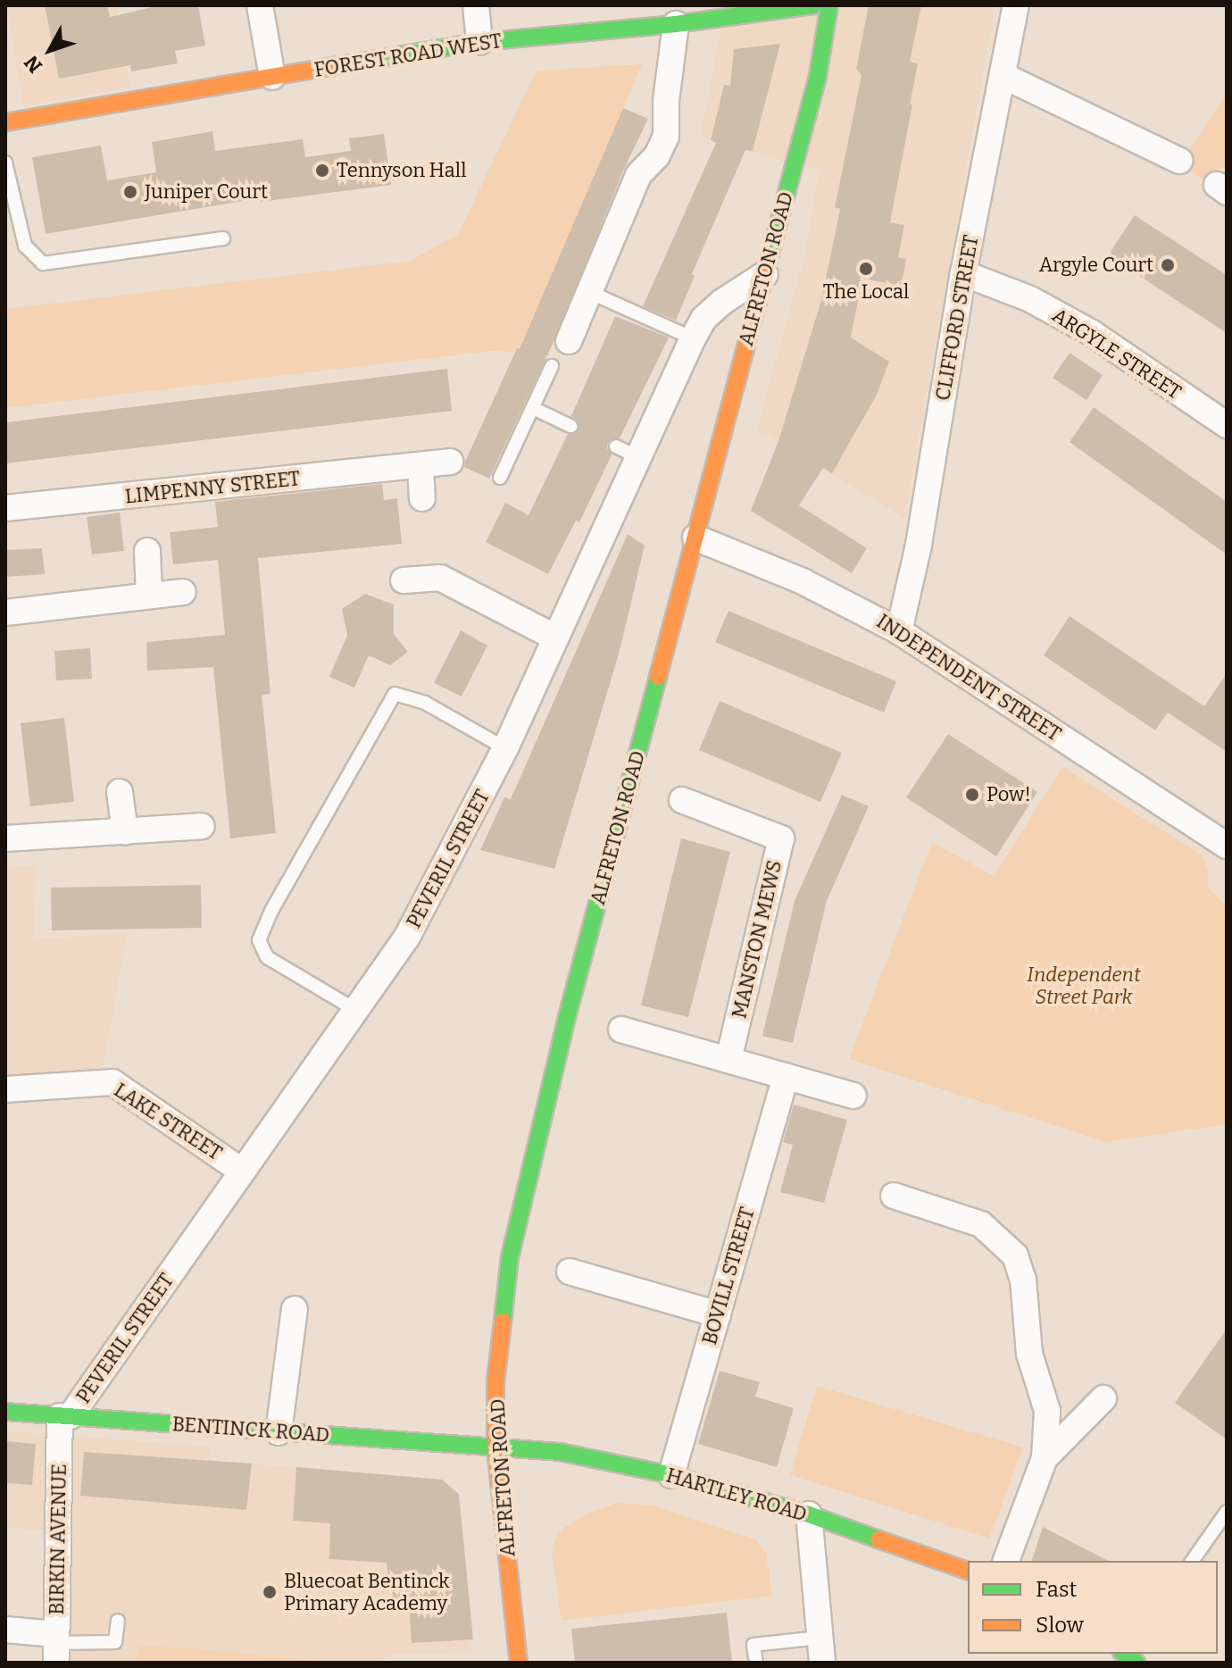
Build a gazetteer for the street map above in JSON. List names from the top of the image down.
{
  "streets": {
    "street": [
      "FOREST ROAD WEST",
      "ALFRETON ROAD",
      "CLIFFORD STREET",
      "ARGYLE STREET",
      "LIMPENNY STREET",
      "INDEPENDENT STREET",
      "PEVERIL STREET",
      "MANSTON MEWS",
      "LAKE STREET",
      "BOVILL STREET",
      "BENTINCK ROAD",
      "HARTLEY ROAD",
      "BIRKIN AVENUE"
    ]
  },
  "crossings": [
    ["ALFRETON ROAD", "INDEPENDENT STREET"],
    ["ALFRETON ROAD", "PEVERIL STREET"],
    ["ALFRETON ROAD", "BENTINCK ROAD"],
    ["ALFRETON ROAD", "HARTLEY ROAD"],
    ["CLIFFORD STREET", "ARGYLE STREET"],
    ["CLIFFORD STREET", "INDEPENDENT STREET"],
    ["PEVERIL STREET", "LAKE STREET"],
    ["PEVERIL STREET", "BENTINCK ROAD"],
    ["PEVERIL STREET", "BIRKIN AVENUE"],
    ["BOVILL STREET", "HARTLEY ROAD"],
    ["BENTINCK ROAD", "HARTLEY ROAD"],
    ["BENTINCK ROAD", "BIRKIN AVENUE"]
  ],
  "parks": ["Independent Street Park"],
  "places": [
    "Tennyson Hall",
    "Juniper Court",
    "Argyle Court",
    "The Local",
    "Pow!",
    "Bluecoat Bentinck Primary Academy"
  ],
  "legend": ["Fast", "Slow"],
  "north": "bottom left"
}
